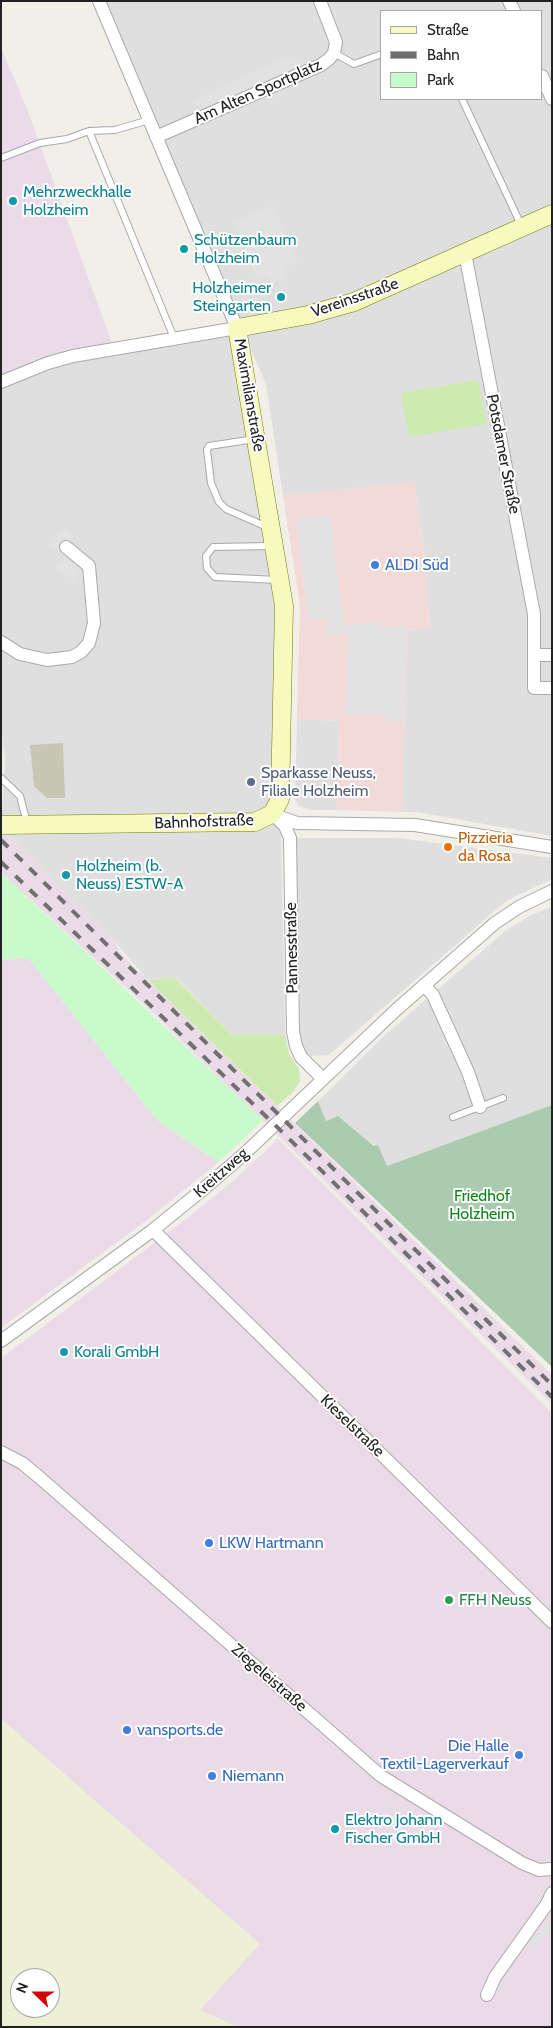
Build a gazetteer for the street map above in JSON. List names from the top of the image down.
{
  "streets": {
    "main road": ["Vereinsstraße", "Maximilianstraße", "Bahnhofstraße"],
    "street": [
      "Am Alten Sportplatz",
      "Potsdamer Straße",
      "Pannesstraße",
      "Kreitzweg",
      "Kieselstraße",
      "Ziegeleistraße"
    ]
  },
  "crossings": [
    ["Am Alten Sportplatz", "Maximilianstraße"],
    ["Vereinsstraße", "Maximilianstraße"],
    ["Vereinsstraße", "Potsdamer Straße"],
    ["Maximilianstraße", "Bahnhofstraße"],
    ["Maximilianstraße", "Pannesstraße"],
    ["Bahnhofstraße", "Pannesstraße"],
    ["Pannesstraße", "Kreitzweg"],
    ["Kreitzweg", "Kieselstraße"]
  ],
  "parks": ["Friedhof Holzheim"],
  "places": [
    "Mehrzweckhalle Holzheim",
    "Schützenbaum Holzheim",
    "Holzheimer Steingarten",
    "ALDI Süd",
    "Sparkasse Neuss, Filiale Holzheim",
    "Pizzieria da Rosa",
    "Holzheim (b. Neuss) ESTW-A",
    "Korali GmbH",
    "LKW Hartmann",
    "FFH Neuss",
    "vansports.de",
    "Die Halle Textil-Lagerverkauf",
    "Niemann",
    "Elektro Johann Fischer GmbH"
  ],
  "legend": ["Straße", "Bahn", "Park"],
  "north": "left"
}
